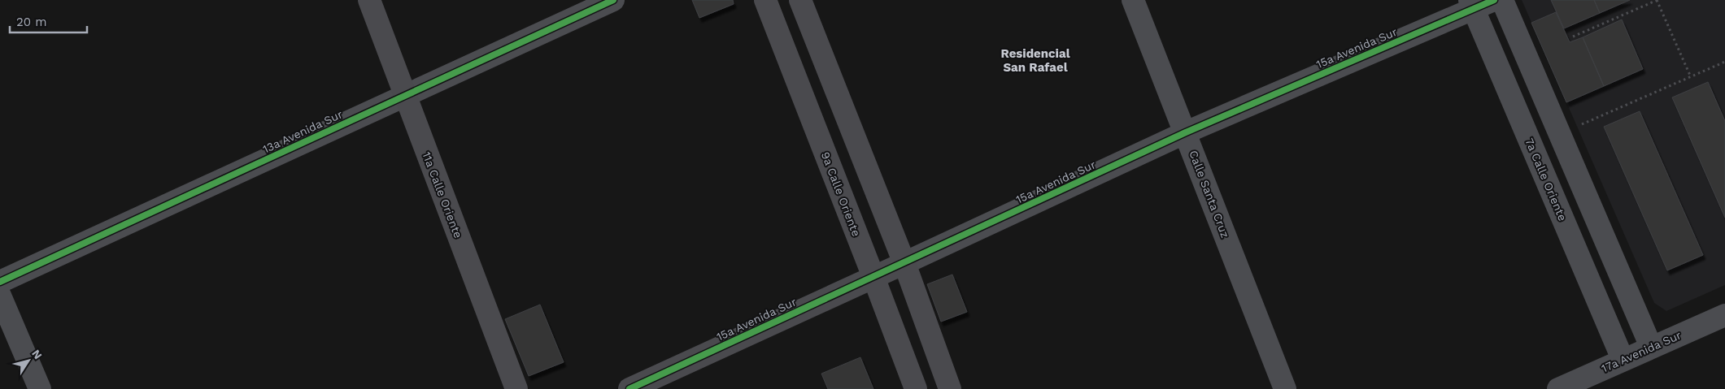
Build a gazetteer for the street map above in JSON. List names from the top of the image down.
{
  "streets": {
    "street": [
      "15a Avenida Sur",
      "13a Avenida Sur",
      "7a Calle Oriente",
      "9a Calle Oriente",
      "Calle Santa Cruz",
      "11a Calle Oriente",
      "17a Avenida Sur"
    ]
  },
  "crossings": [
    ["15a Avenida Sur", "7a Calle Oriente"],
    ["15a Avenida Sur", "9a Calle Oriente"],
    ["15a Avenida Sur", "Calle Santa Cruz"],
    ["13a Avenida Sur", "11a Calle Oriente"],
    ["7a Calle Oriente", "17a Avenida Sur"]
  ],
  "districts": ["Residencial San Rafael"],
  "scale_bar": "20 m",
  "north": "top right"
}
